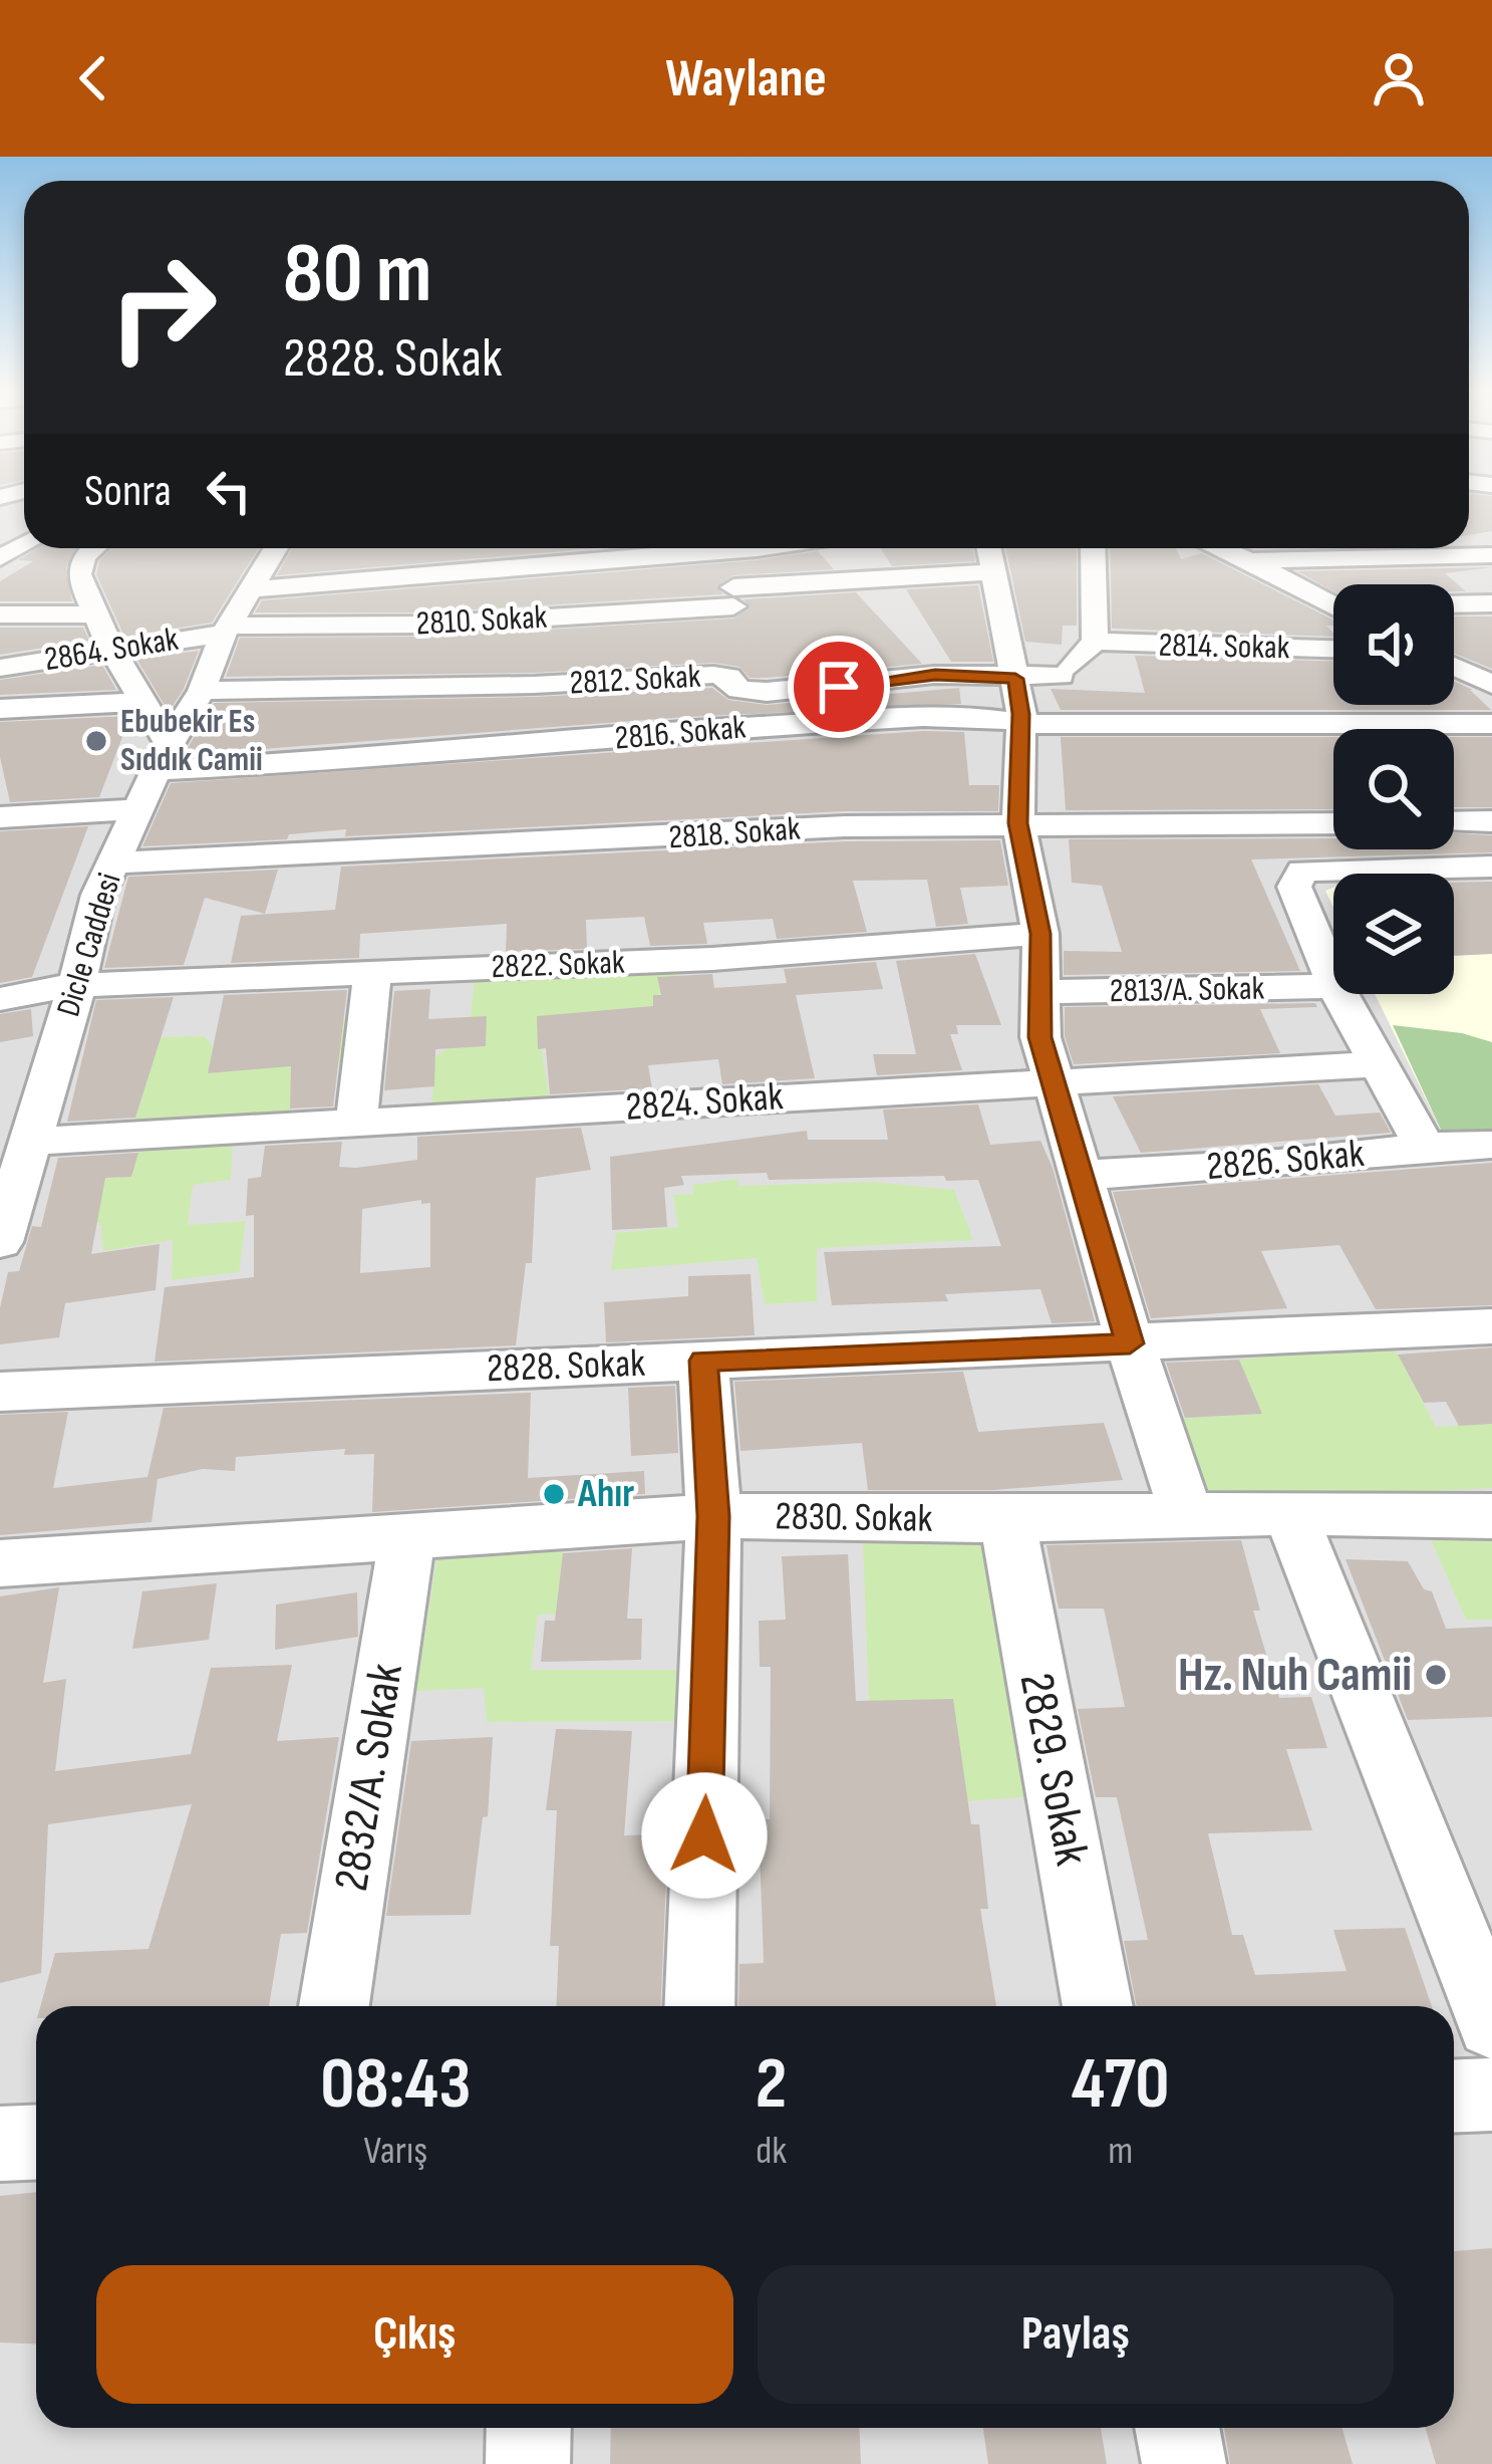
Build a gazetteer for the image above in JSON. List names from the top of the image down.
{
  "streets": {
    "street": [
      "2810. Sokak",
      "2814. Sokak",
      "2864. Sokak",
      "2812. Sokak",
      "2816. Sokak",
      "2818. Sokak",
      "Dicle Caddesi",
      "2822. Sokak",
      "2813/A. Sokak",
      "2824. Sokak",
      "2826. Sokak",
      "2828. Sokak",
      "2830. Sokak",
      "2829. Sokak",
      "2832/A. Sokak"
    ]
  },
  "crossings": [
    ["2810. Sokak", "2864. Sokak"],
    ["2810. Sokak", "2812. Sokak"],
    ["2810. Sokak", "Dicle Caddesi"],
    ["2814. Sokak", "2812. Sokak"],
    ["2864. Sokak", "Dicle Caddesi"],
    ["2812. Sokak", "2816. Sokak"],
    ["2812. Sokak", "Dicle Caddesi"],
    ["2816. Sokak", "Dicle Caddesi"],
    ["2818. Sokak", "Dicle Caddesi"],
    ["Dicle Caddesi", "2822. Sokak"],
    ["Dicle Caddesi", "2824. Sokak"],
    ["2830. Sokak", "2829. Sokak"],
    ["2830. Sokak", "2832/A. Sokak"]
  ],
  "places": ["Ebubekir Es Sıddık Camii", "Ahır", "Hz. Nuh Camii"],
  "page": {
    "header": "Waylane",
    "turn": ["80 m", "2828. Sokak"],
    "then": "Sonra",
    "eta": [
      "08:43",
      "Varış",
      "2",
      "dk",
      "470",
      "m"
    ],
    "buttons": ["Çıkış", "Paylaş"]
  }
}
